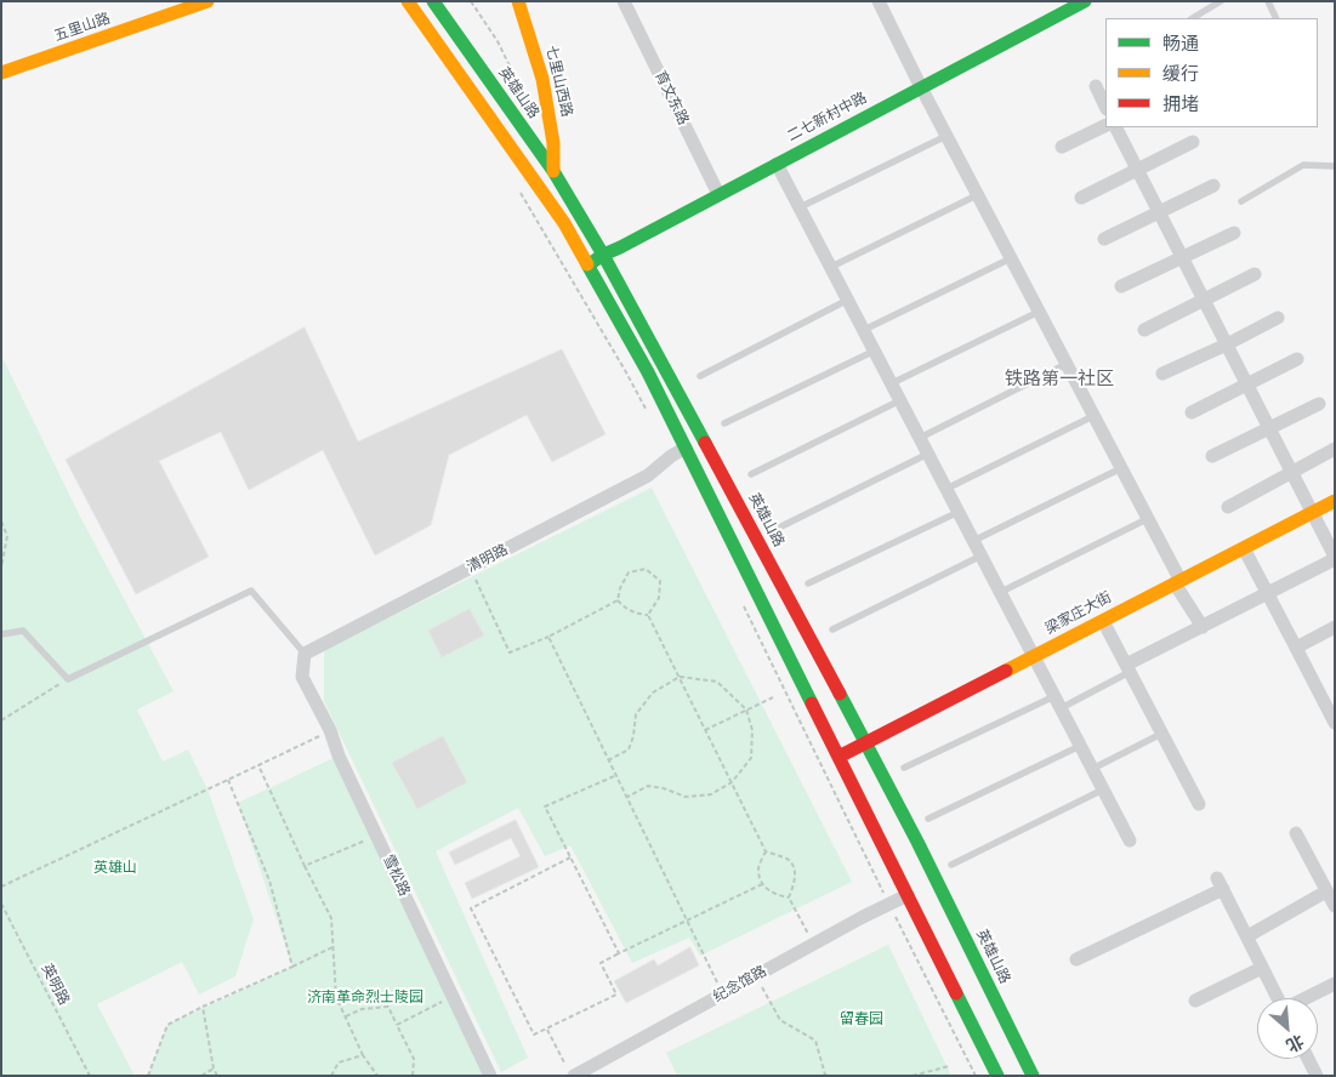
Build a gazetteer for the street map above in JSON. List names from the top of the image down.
{
  "streets": {
    "main road": [
      "五里山路",
      "七里山西路",
      "英雄山路",
      "二七新村中路",
      "梁家庄大街"
    ],
    "street": [
      "育文东路",
      "清明路",
      "雪松路",
      "纪念馆路"
    ],
    "path": ["英明路"]
  },
  "crossings": [
    ["七里山西路", "英雄山路"],
    ["英雄山路", "二七新村中路"],
    ["英雄山路", "梁家庄大街"],
    ["育文东路", "二七新村中路"],
    ["清明路", "雪松路"]
  ],
  "districts": ["铁路第一社区"],
  "parks": ["英雄山", "济南革命烈士陵园", "留春园"],
  "legend": ["畅通", "缓行", "拥堵"],
  "north": "bottom right"
}
